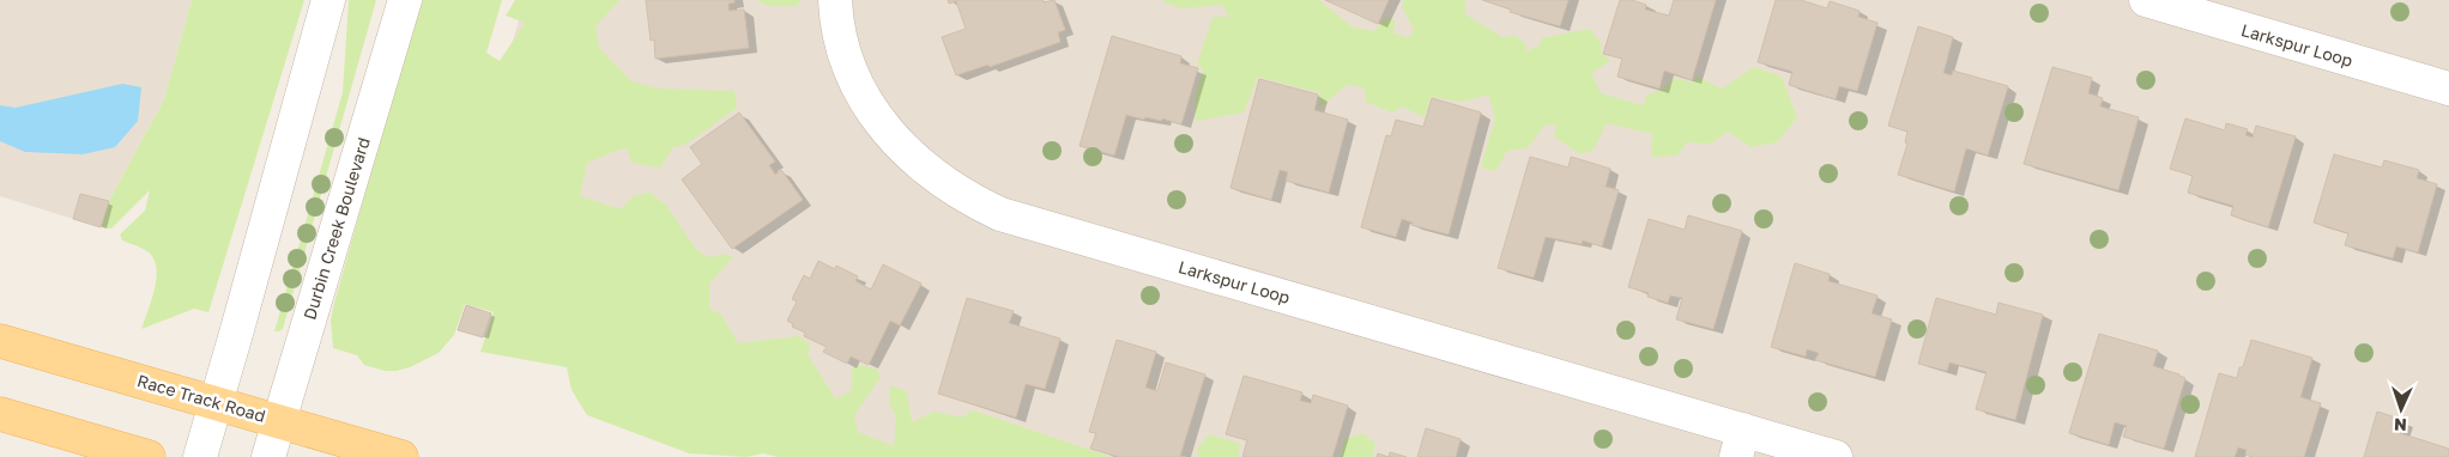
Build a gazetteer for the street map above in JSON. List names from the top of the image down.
{
  "streets": {
    "main road": ["Race Track Road"],
    "street": ["Larkspur Loop", "Durbin Creek Boulevard"]
  },
  "crossings": [
    ["Durbin Creek Boulevard", "Race Track Road"]
  ],
  "north": "bottom"
}
